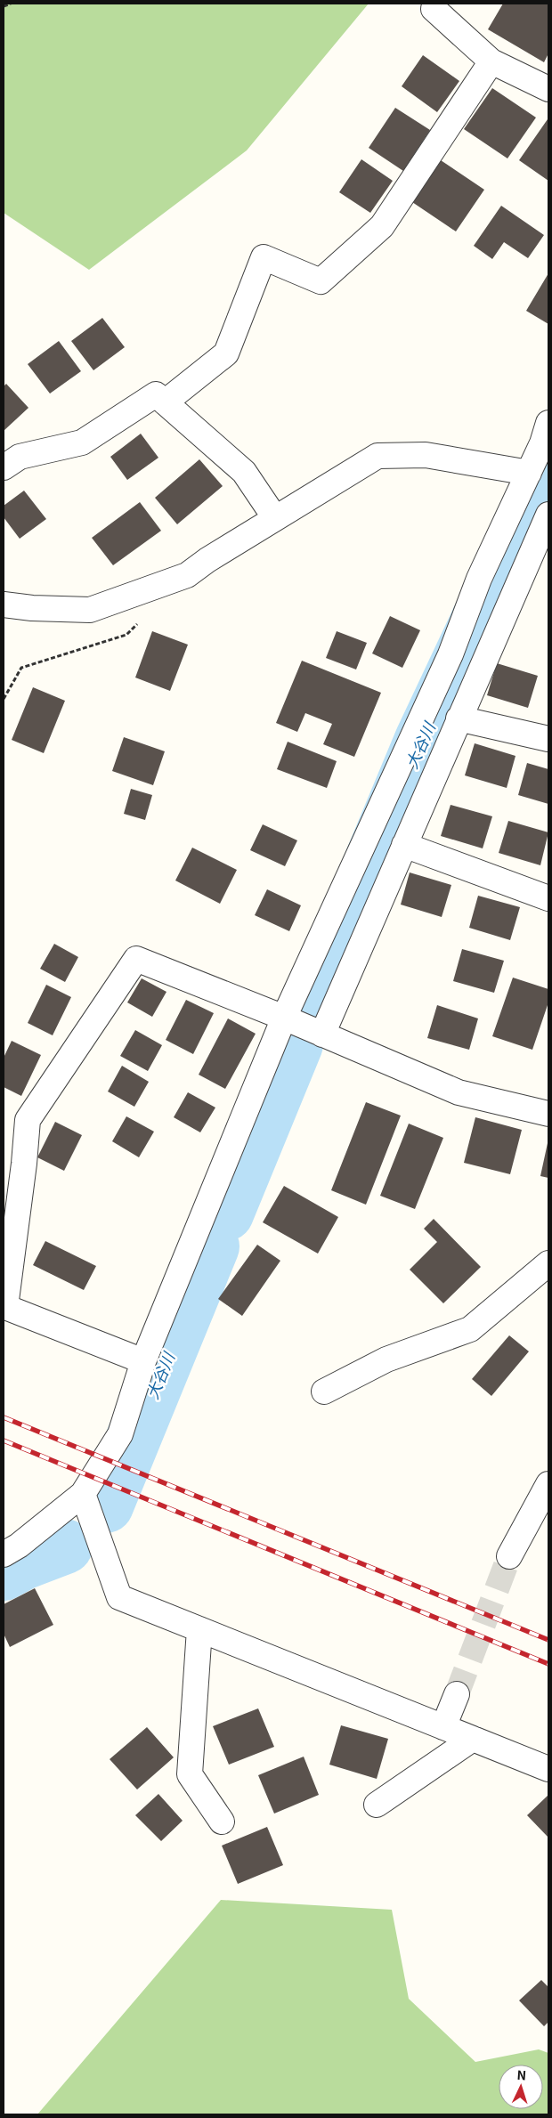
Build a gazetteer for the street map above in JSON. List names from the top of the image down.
{
  "water": ["大谷川"],
  "north": "top"
}
